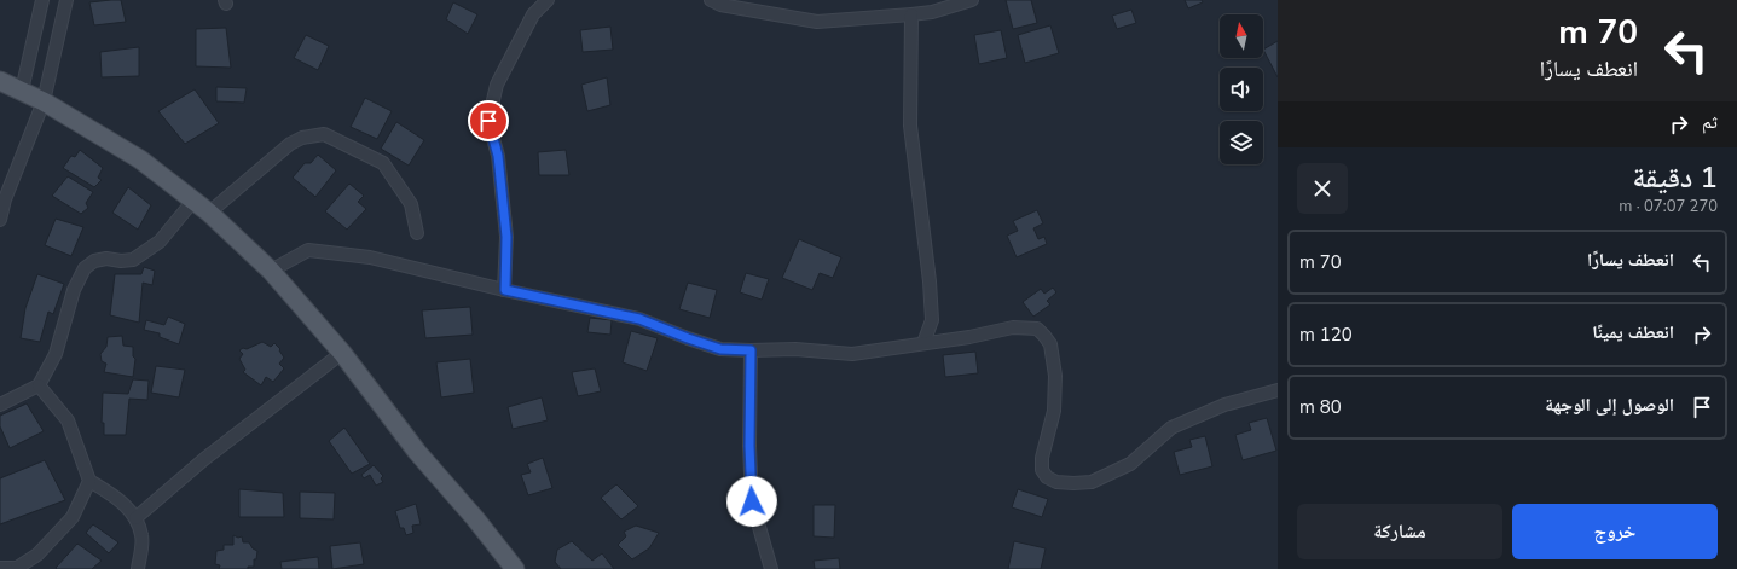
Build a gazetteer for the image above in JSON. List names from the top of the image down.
{
  "north": "top",
  "page": {
    "turn": ["70 m", "انعطف يسارًا"],
    "then": "ثم",
    "heading": ["1 دقيقة", "270 m · 07:07"],
    "list": [
      {
        "name": "انعطف يسارًا",
        "value": "70 m"
      },
      {
        "name": "انعطف يمينًا",
        "value": "120 m"
      },
      {
        "name": "الوصول إلى الوجهة",
        "value": "80 m"
      }
    ],
    "buttons": ["خروج", "مشاركة"]
  }
}
